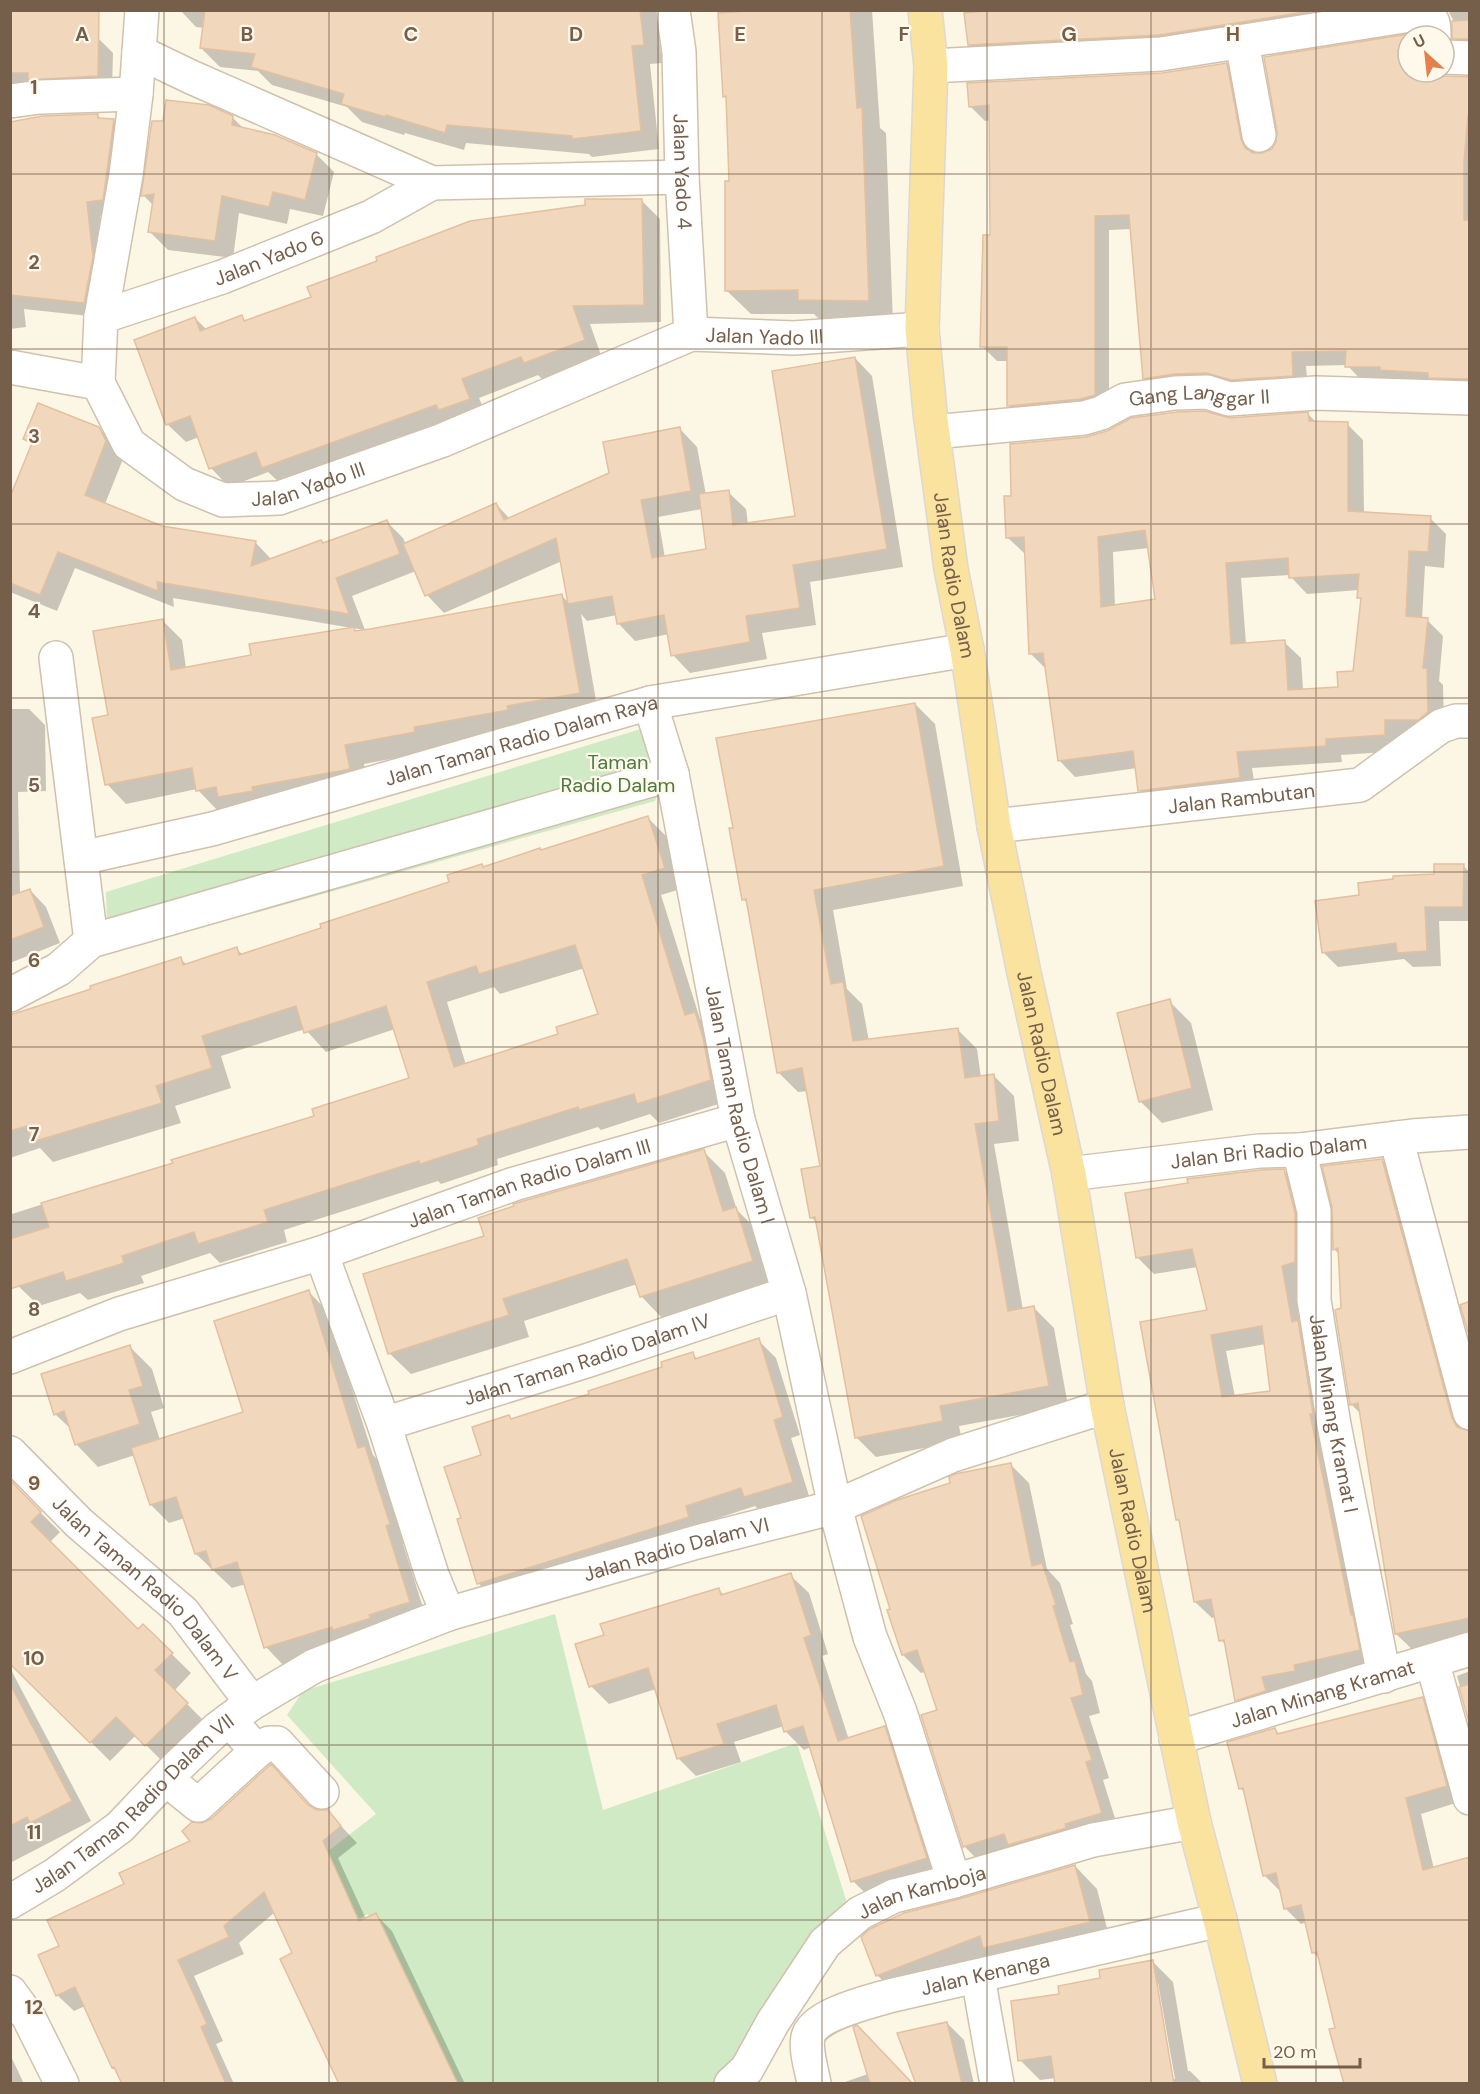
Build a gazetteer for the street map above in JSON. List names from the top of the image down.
{
  "streets": {
    "main road": ["Jalan Radio Dalam"],
    "street": [
      "Jalan Yado 4",
      "Jalan Yado 6",
      "Jalan Yado III",
      "Gang Langgar II",
      "Jalan Taman Radio Dalam Raya",
      "Jalan Rambutan",
      "Jalan Taman Radio Dalam I",
      "Jalan Bri Radio Dalam",
      "Jalan Taman Radio Dalam III",
      "Jalan Taman Radio Dalam IV",
      "Jalan Minang Kramat I",
      "Jalan Radio Dalam VI",
      "Jalan Taman Radio Dalam V",
      "Jalan Minang Kramat",
      "Jalan Taman Radio Dalam VII",
      "Jalan Kamboja",
      "Jalan Kenanga"
    ]
  },
  "crossings": [
    ["Jalan Yado 4", "Jalan Yado 6"],
    ["Jalan Yado 4", "Jalan Yado III"],
    ["Jalan Yado 6", "Jalan Yado III"],
    ["Jalan Yado III", "Jalan Radio Dalam"],
    ["Gang Langgar II", "Jalan Radio Dalam"],
    ["Jalan Radio Dalam", "Jalan Taman Radio Dalam Raya"],
    ["Jalan Radio Dalam", "Jalan Rambutan"],
    ["Jalan Radio Dalam", "Jalan Bri Radio Dalam"],
    ["Jalan Radio Dalam", "Jalan Radio Dalam VI"],
    ["Jalan Radio Dalam", "Jalan Minang Kramat"],
    ["Jalan Radio Dalam", "Jalan Kamboja"],
    ["Jalan Radio Dalam", "Jalan Kenanga"],
    ["Jalan Taman Radio Dalam Raya", "Jalan Taman Radio Dalam I"],
    ["Jalan Taman Radio Dalam I", "Jalan Taman Radio Dalam III"],
    ["Jalan Taman Radio Dalam I", "Jalan Taman Radio Dalam IV"],
    ["Jalan Taman Radio Dalam I", "Jalan Radio Dalam VI"],
    ["Jalan Taman Radio Dalam I", "Jalan Kamboja"],
    ["Jalan Bri Radio Dalam", "Jalan Minang Kramat I"],
    ["Jalan Minang Kramat I", "Jalan Minang Kramat"],
    ["Jalan Radio Dalam VI", "Jalan Taman Radio Dalam V"],
    ["Jalan Radio Dalam VI", "Jalan Taman Radio Dalam VII"],
    ["Jalan Taman Radio Dalam V", "Jalan Taman Radio Dalam VII"]
  ],
  "parks": ["Taman Radio Dalam"],
  "scale_bar": "20 m",
  "north": "top left",
  "grid": {
    "columns": [
      "A",
      "B",
      "C",
      "D",
      "E",
      "F",
      "G",
      "H"
    ],
    "rows": [
      "1",
      "2",
      "3",
      "4",
      "5",
      "6",
      "7",
      "8",
      "9",
      "10",
      "11",
      "12"
    ]
  }
}
